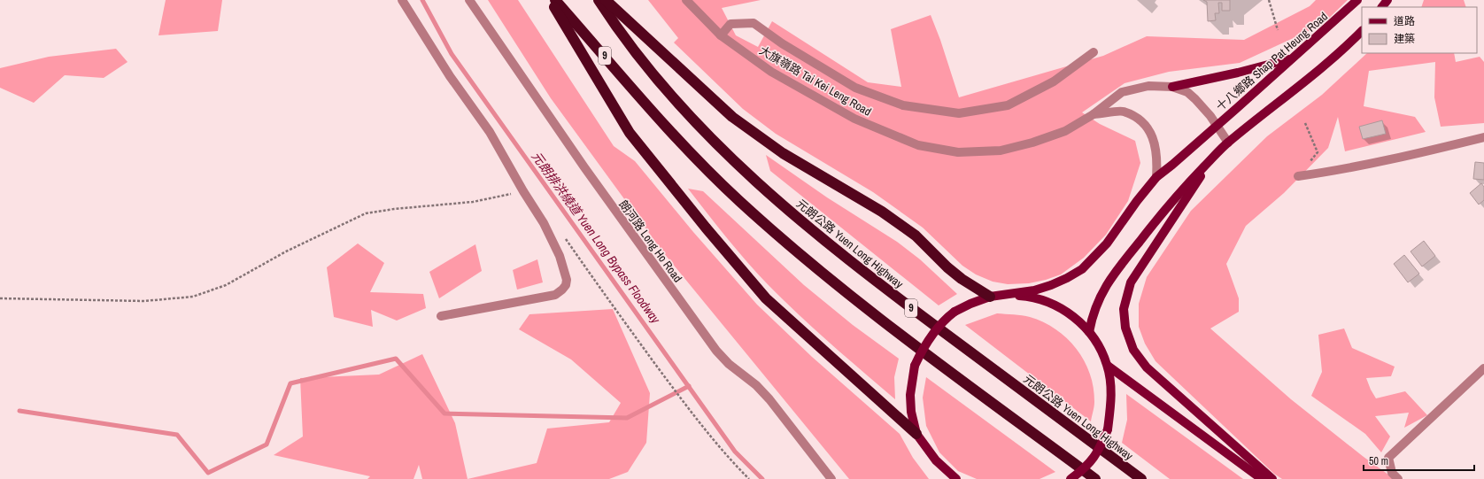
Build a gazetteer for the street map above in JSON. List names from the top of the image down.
{
  "streets": {
    "highway": ["9", "元朗公路 Yuen Long Highway"],
    "main road": ["十八鄉路 Shap Pat Heung Road"],
    "street": ["大旗嶺路 Tai Kei Leng Road", "朗河路 Long Ho Road"]
  },
  "crossings": [
    ["十八鄉路 Shap Pat Heung Road", "大旗嶺路 Tai Kei Leng Road"]
  ],
  "water": ["元朗排洪繞道 Yuen Long Bypass Floodway"],
  "legend": ["道路", "建築"],
  "scale_bar": "50 m"
}
